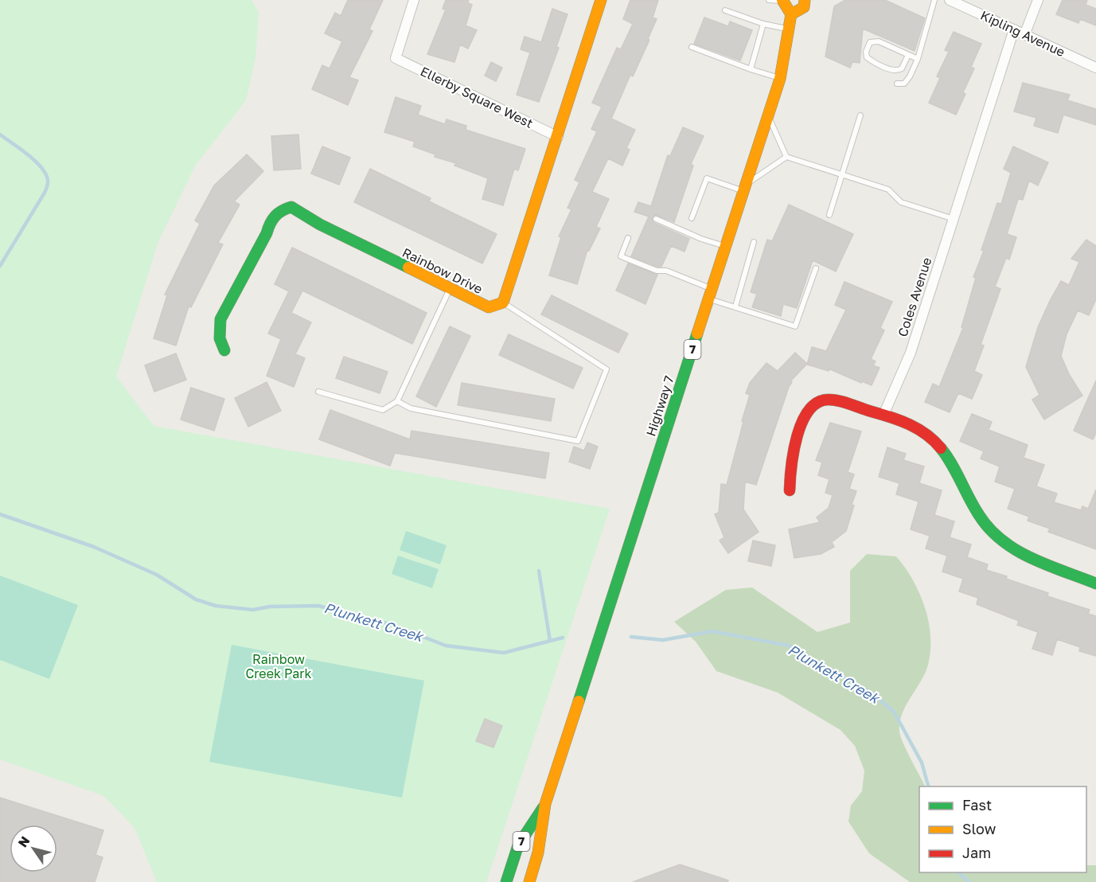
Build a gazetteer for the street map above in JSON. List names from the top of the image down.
{
  "streets": {
    "street": [
      "Kipling Avenue",
      "Ellerby Square West",
      "Rainbow Drive",
      "Coles Avenue",
      "7",
      "Highway 7"
    ]
  },
  "crossings": [
    ["Kipling Avenue", "Coles Avenue"]
  ],
  "water": ["Plunkett Creek"],
  "parks": ["Rainbow Creek Park"],
  "legend": ["Fast", "Slow", "Jam"],
  "north": "top left"
}
